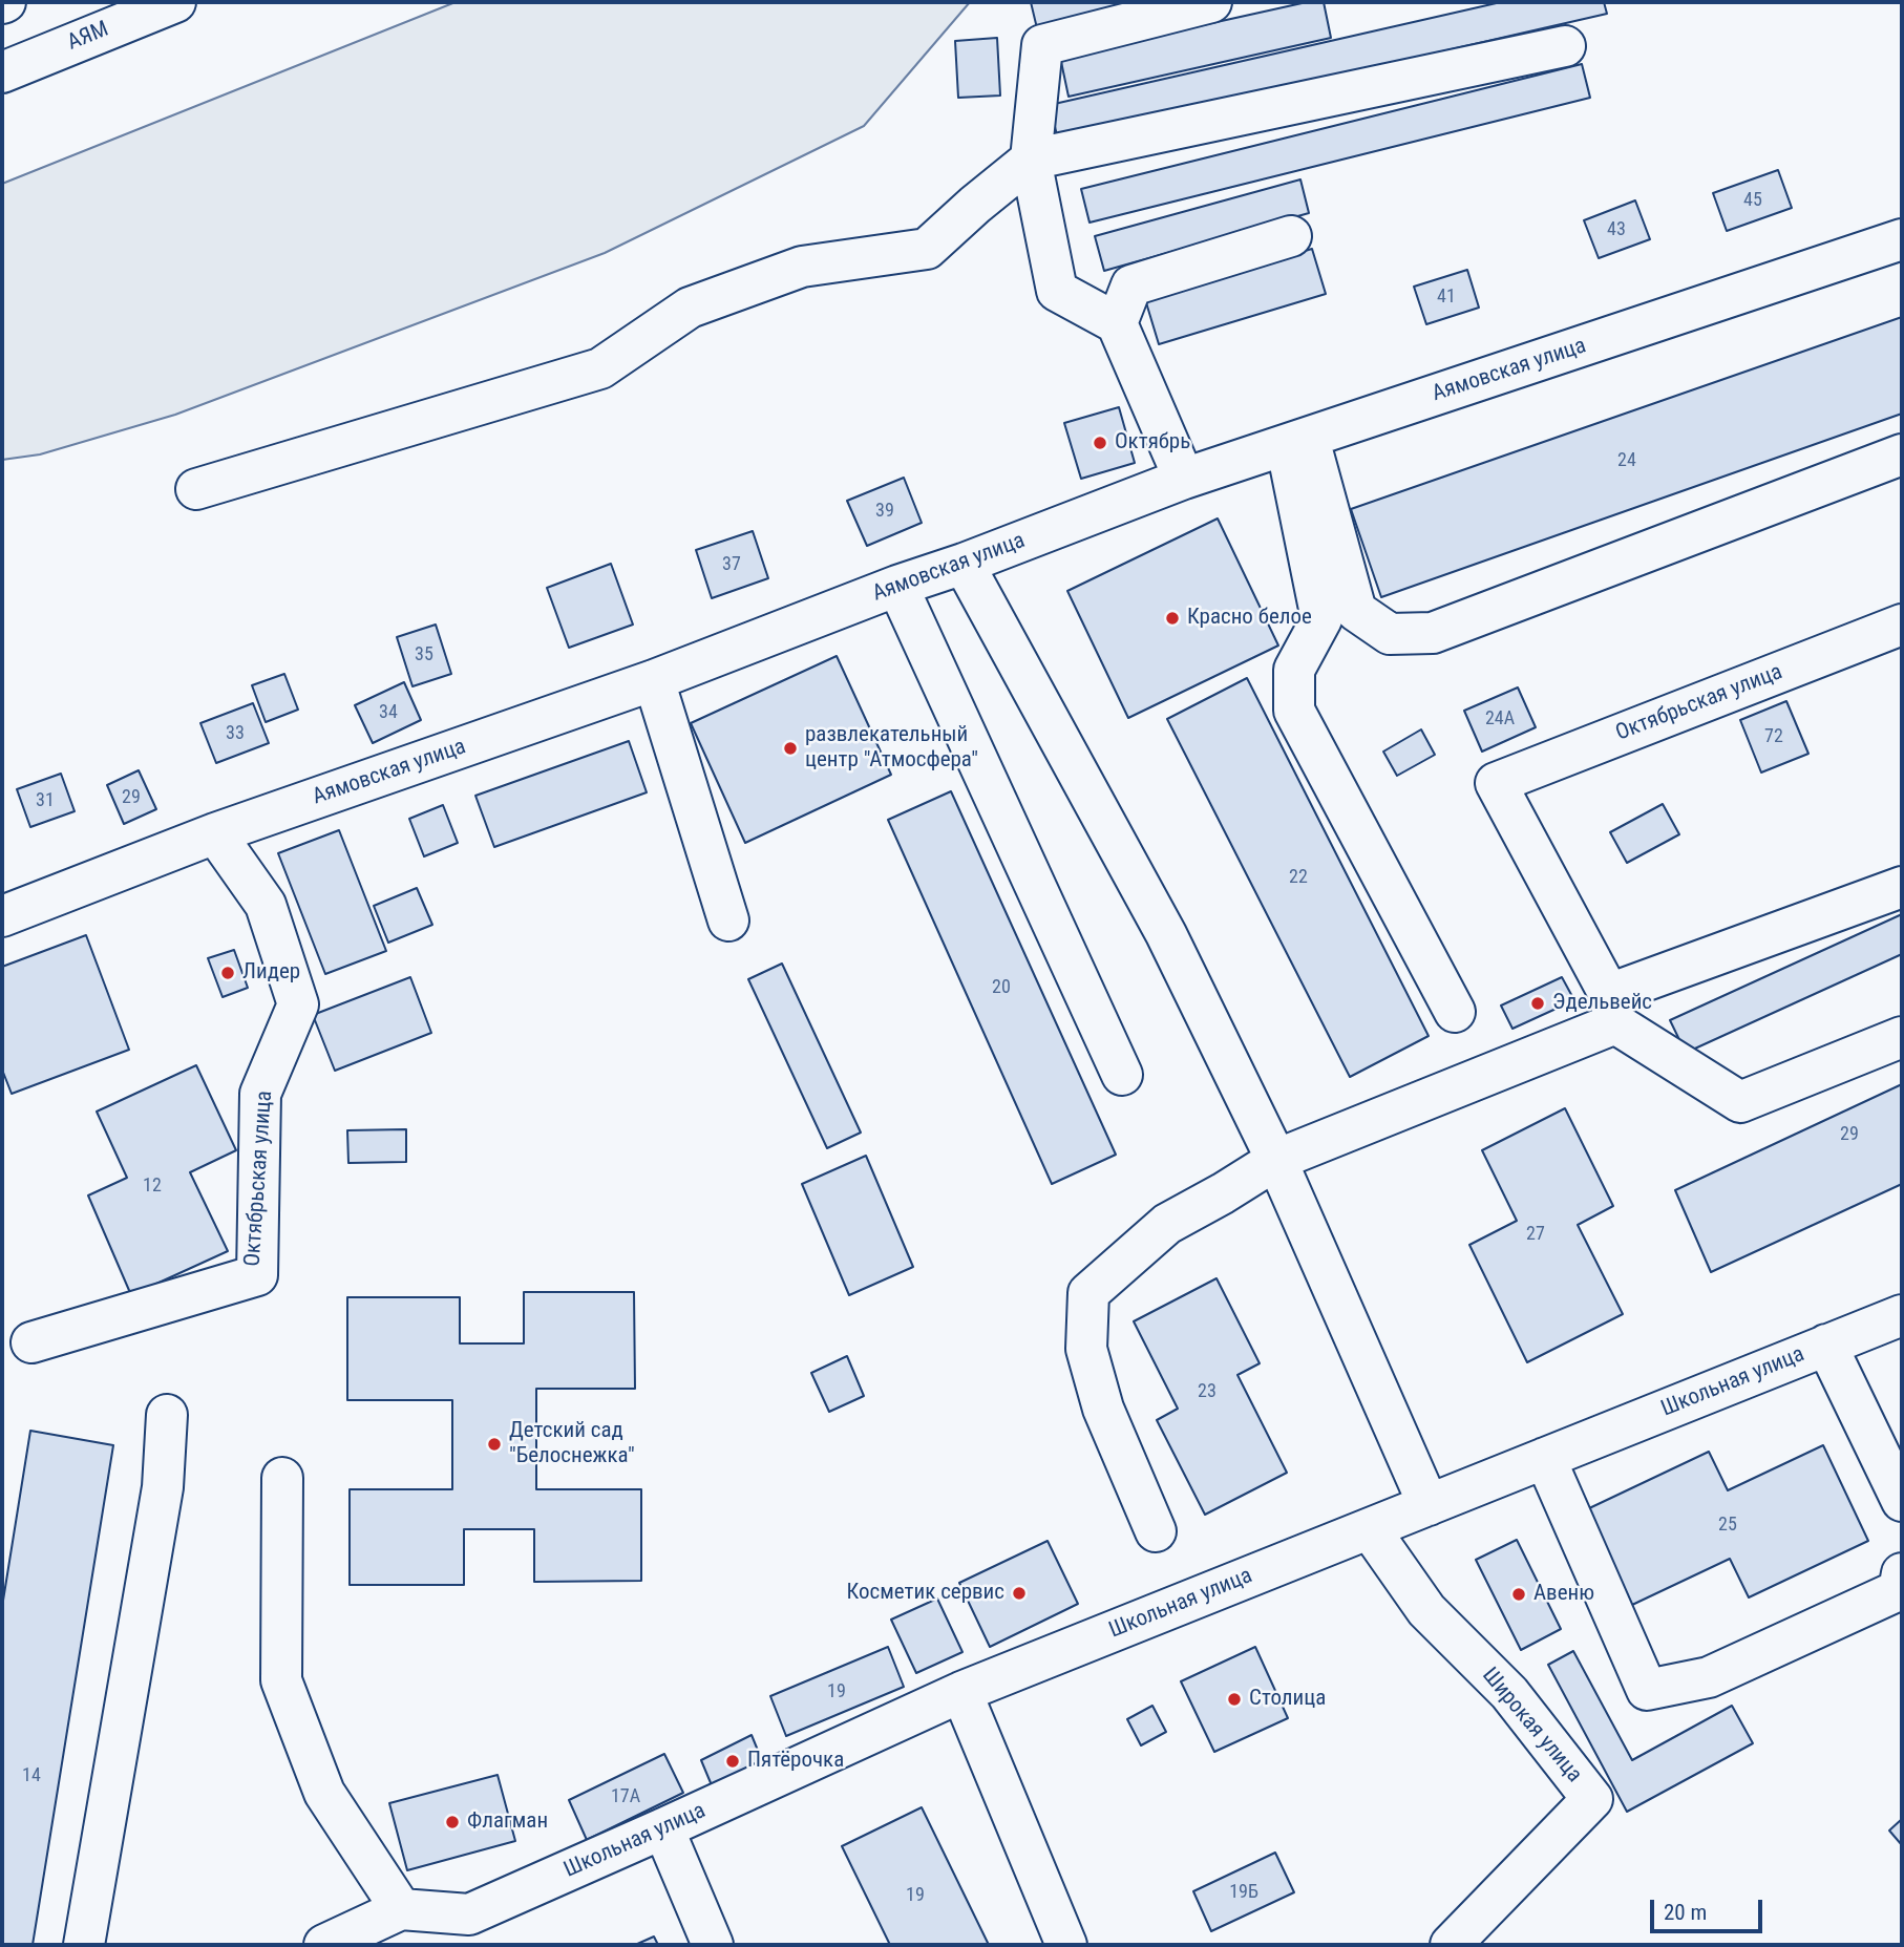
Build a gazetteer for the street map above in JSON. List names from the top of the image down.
{
  "streets": {
    "main road": [
      "АЯМ",
      "Аямовская улица",
      "Октябрьская улица",
      "Школьная улица",
      "Широкая улица"
    ]
  },
  "crossings": [
    ["Аямовская улица", "Октябрьская улица"],
    ["Школьная улица", "Широкая улица"]
  ],
  "places": [
    "Октябрь",
    "Красно белое",
    "развлекательный центр \"Атмосфера\"",
    "Лидер",
    "Эдельвейс",
    "Детский сад \"Белоснежка\"",
    "Косметик сервис",
    "Авеню",
    "Столица",
    "Пятёрочка",
    "Флагман"
  ],
  "house_numbers": [
    "45",
    "43",
    "41",
    "24",
    "39",
    "37",
    "35",
    "34",
    "24А",
    "33",
    "72",
    "29",
    "31",
    "22",
    "20",
    "29",
    "12",
    "27",
    "23",
    "25",
    "19",
    "14",
    "17А",
    "19Б",
    "19"
  ],
  "scale_bar": "20 m"
}
